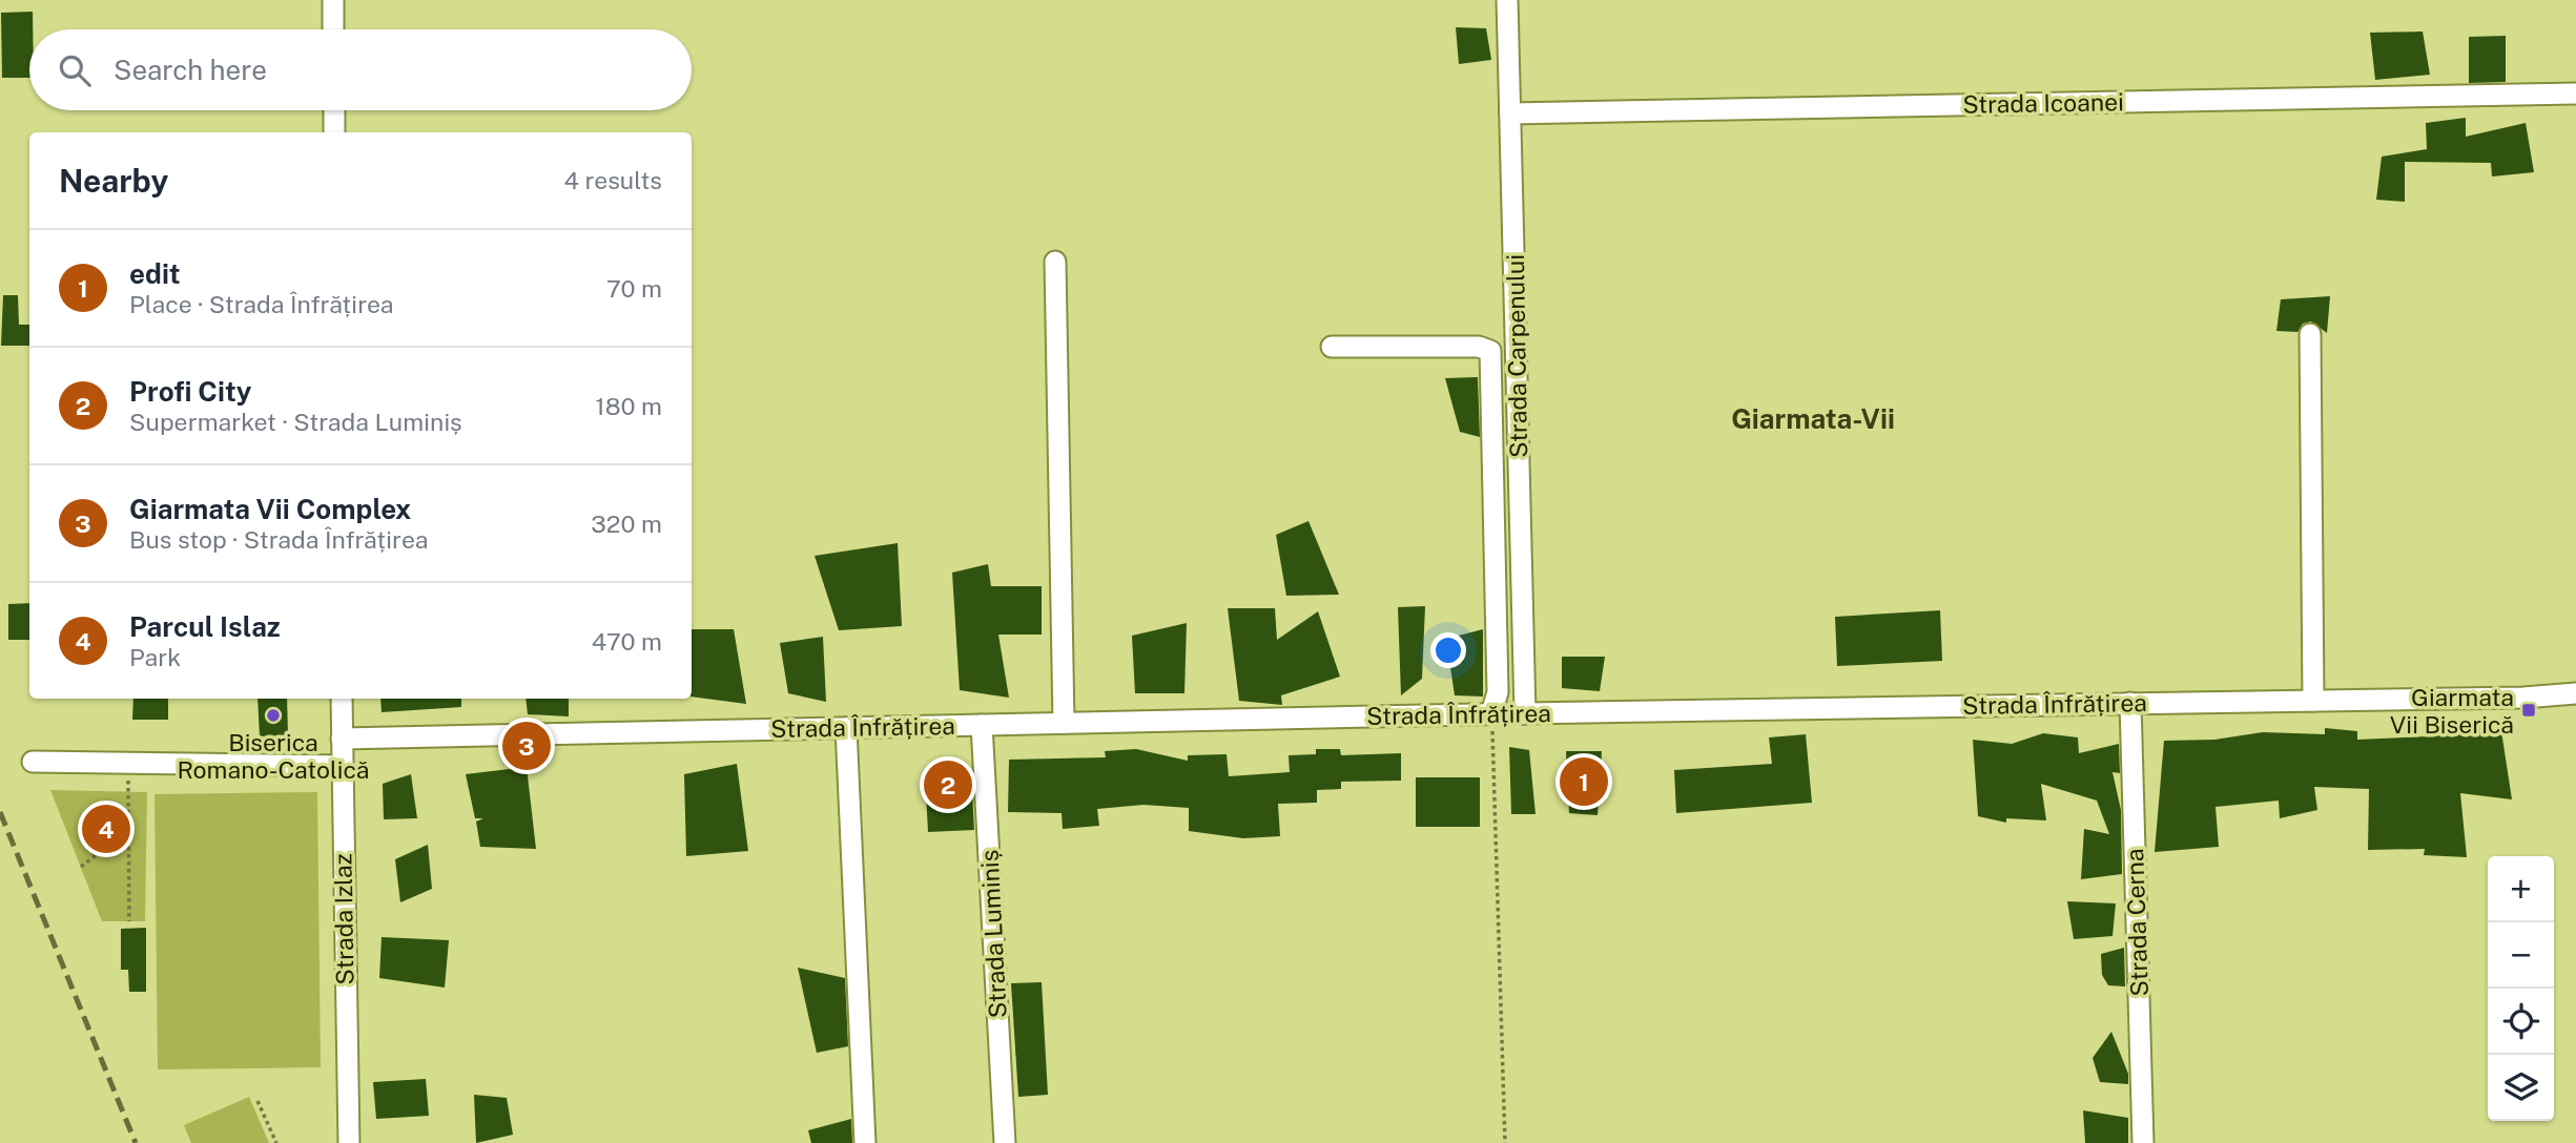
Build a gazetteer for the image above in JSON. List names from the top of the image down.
{
  "streets": {
    "street": [
      "Strada Icoanei",
      "Strada Carpenului",
      "Strada Înfrățirea",
      "Strada Izlaz",
      "Strada Cerna",
      "Strada Luminiș"
    ]
  },
  "crossings": [
    ["Strada Icoanei", "Strada Carpenului"],
    ["Strada Carpenului", "Strada Înfrățirea"],
    ["Strada Înfrățirea", "Strada Izlaz"],
    ["Strada Înfrățirea", "Strada Cerna"],
    ["Strada Înfrățirea", "Strada Luminiș"]
  ],
  "districts": ["Giarmata-Vii"],
  "places": {
    "transit": ["Giarmata Vii Biserică"],
    "other": ["Biserica Romano-Catolică"]
  },
  "page": {
    "search": "Search here",
    "heading": ["Nearby", "4 results"],
    "list": [
      {
        "mark": "1",
        "name": "edit",
        "note": "Place · Strada Înfrățirea",
        "value": "70 m"
      },
      {
        "mark": "2",
        "name": "Profi City",
        "note": "Supermarket · Strada Luminiș",
        "value": "180 m"
      },
      {
        "mark": "3",
        "name": "Giarmata Vii Complex",
        "note": "Bus stop · Strada Înfrățirea",
        "value": "320 m"
      },
      {
        "mark": "4",
        "name": "Parcul Islaz",
        "note": "Park",
        "value": "470 m"
      }
    ],
    "pins": [
      "3",
      "1",
      "2",
      "4"
    ],
    "map_buttons": ["+", "−"]
  }
}
